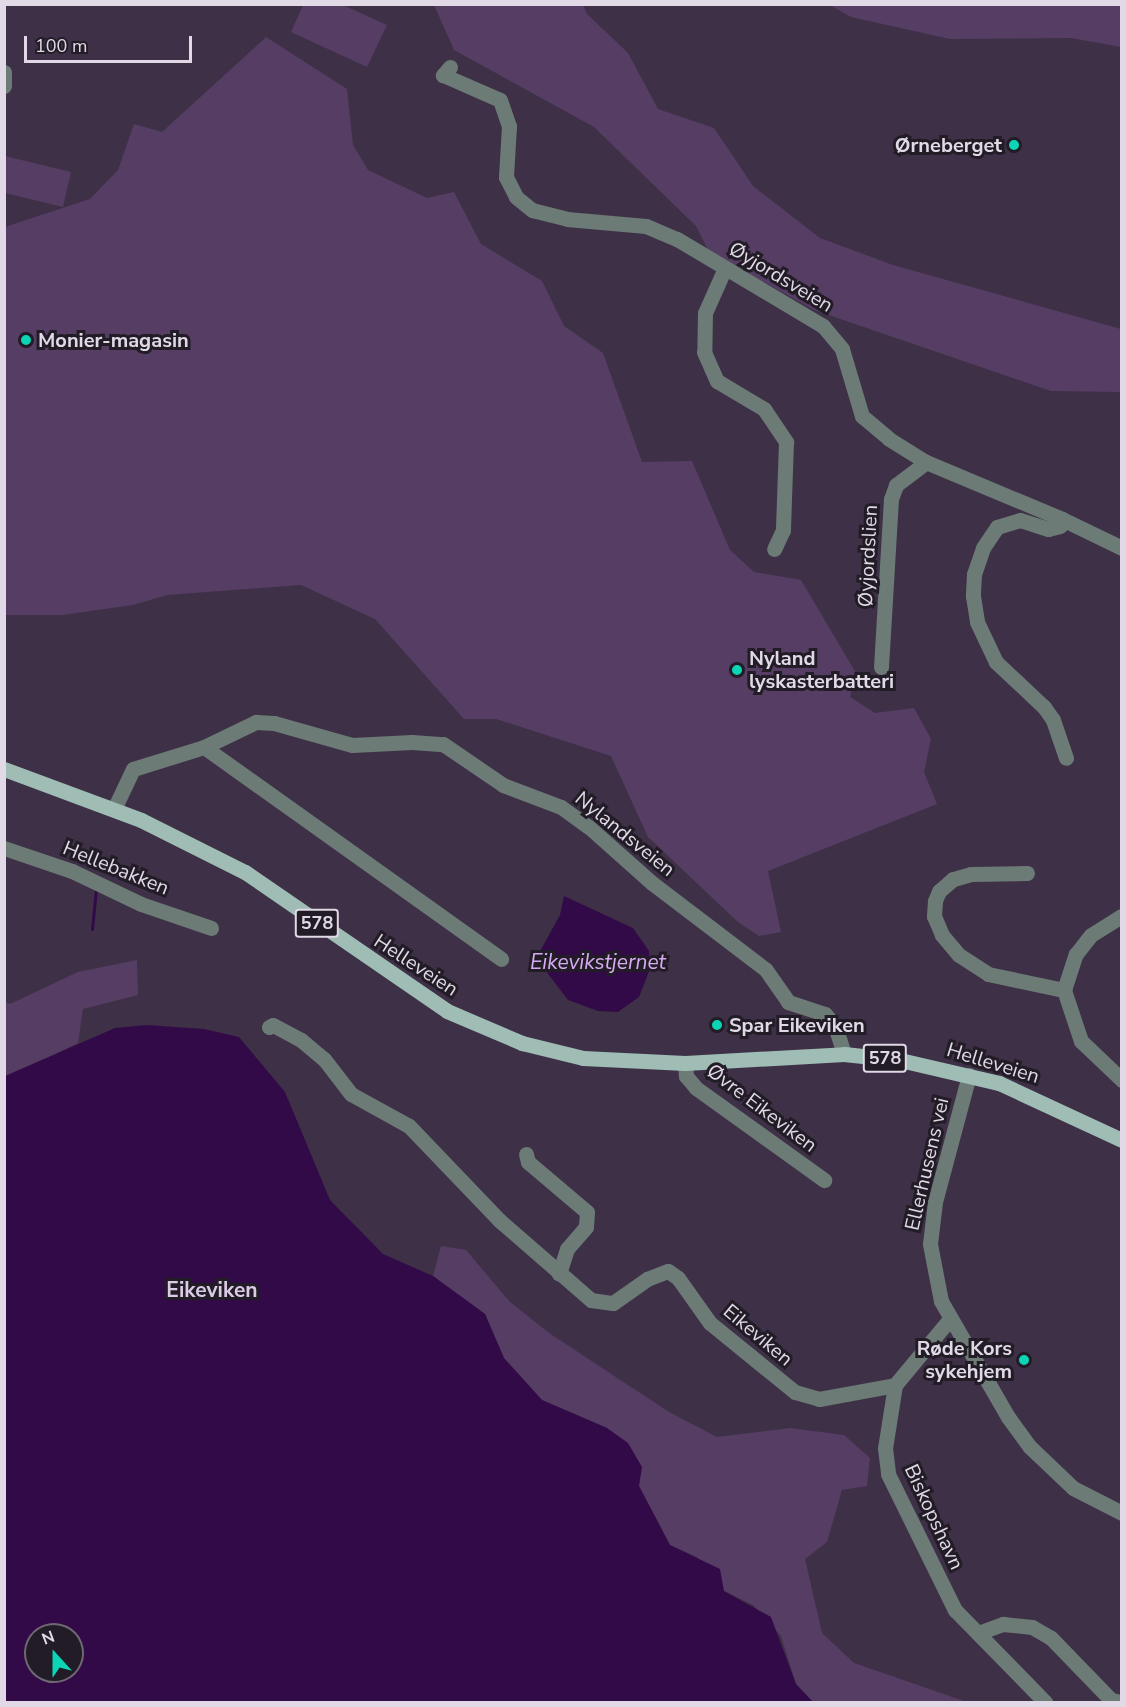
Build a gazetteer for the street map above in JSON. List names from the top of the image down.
{
  "streets": {
    "main road": ["578", "Helleveien"],
    "street": [
      "Øyjordsveien",
      "Øyjordslien",
      "Nylandsveien",
      "Hellebakken",
      "Øvre Eikeviken",
      "Ellerhusens vei",
      "Eikeviken",
      "Biskopshavn"
    ]
  },
  "crossings": [
    ["Øyjordsveien", "Øyjordslien"],
    ["Nylandsveien", "Helleveien"],
    ["Helleveien", "Øvre Eikeviken"],
    ["Helleveien", "Ellerhusens vei"],
    ["Eikeviken", "Biskopshavn"]
  ],
  "districts": ["Eikeviken"],
  "water": ["Eikevikstjernet"],
  "places": [
    "Ørneberget",
    "Monier-magasin",
    "Nyland lyskasterbatteri",
    "Spar Eikeviken",
    "Røde Kors sykehjem"
  ],
  "scale_bar": "100 m",
  "north": "top"
}
